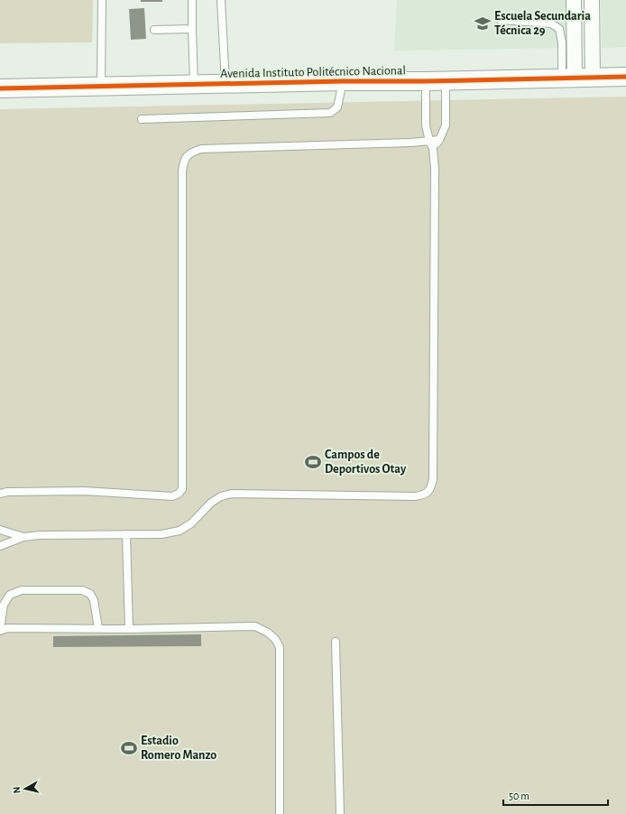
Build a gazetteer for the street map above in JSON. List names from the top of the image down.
{
  "streets": {
    "street": ["Avenida Instituto Politécnico Nacional"]
  },
  "places": {
    "school or university": ["Escuela Secundaria Técnica 29"],
    "sports": ["Campos de Deportivos Otay", "Estadio Romero Manzo"]
  },
  "scale_bar": "50 m",
  "north": "left"
}
